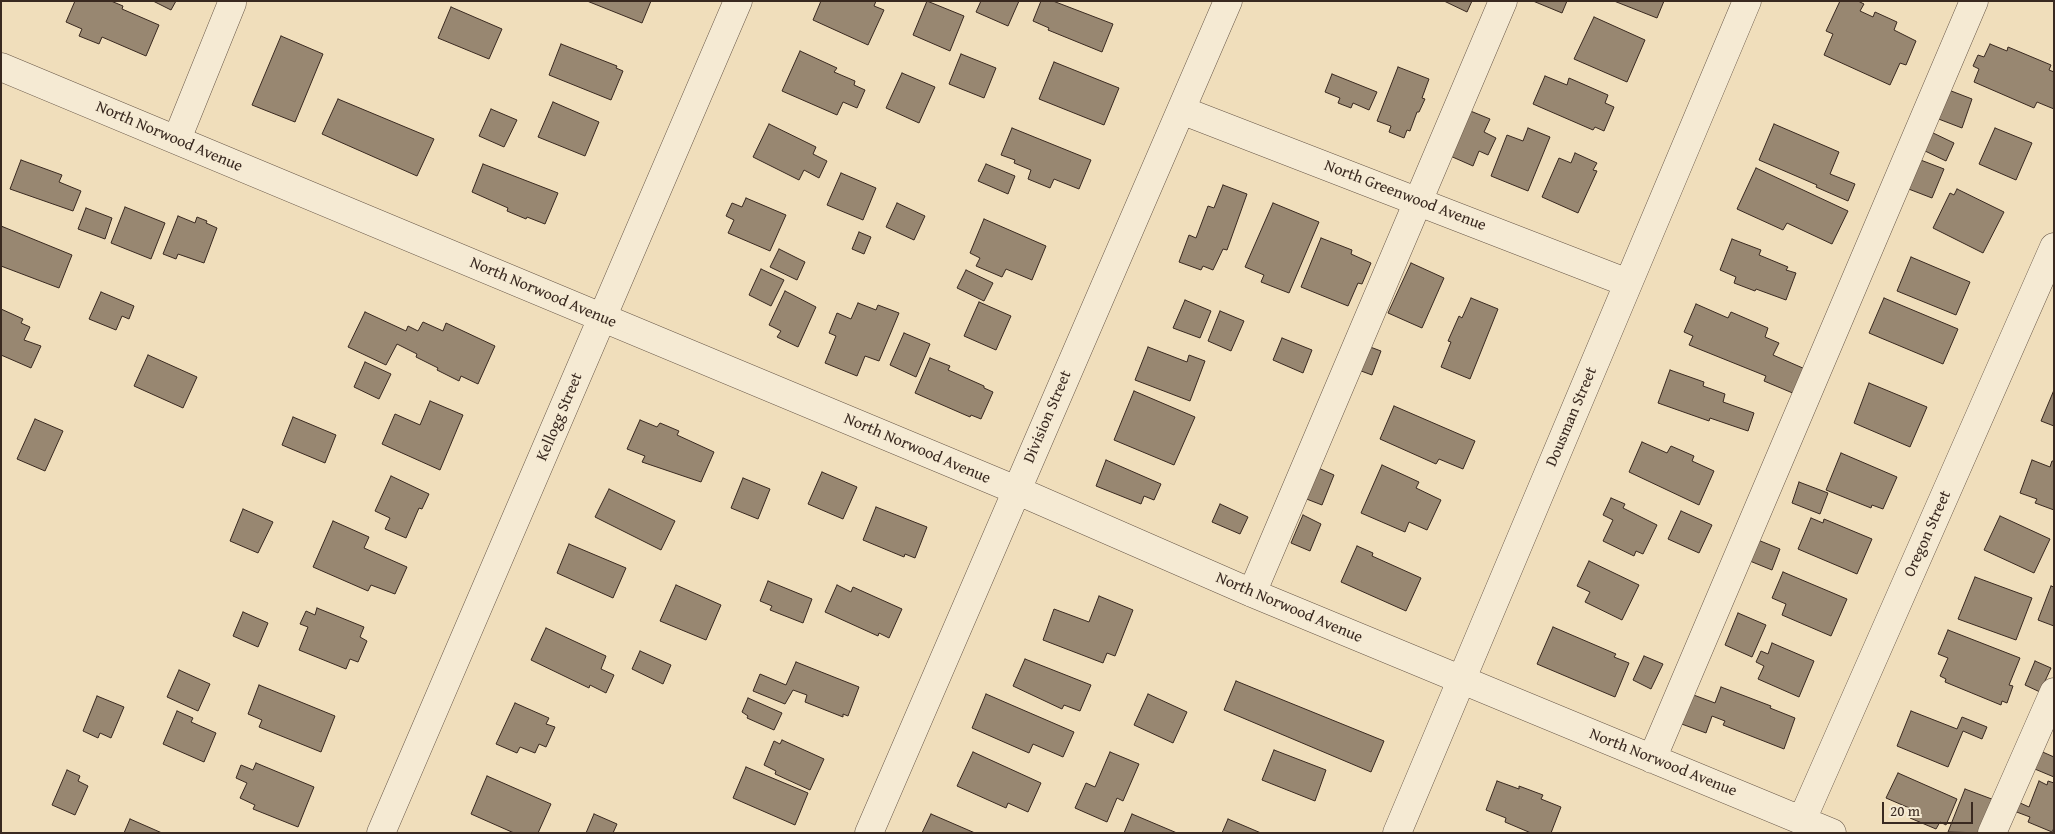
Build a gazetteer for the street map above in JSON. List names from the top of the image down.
{
  "streets": {
    "street": [
      "North Norwood Avenue",
      "North Greenwood Avenue",
      "Kellogg Street",
      "Division Street",
      "Dousman Street",
      "Oregon Street"
    ]
  },
  "crossings": [
    ["North Norwood Avenue", "Kellogg Street"],
    ["North Norwood Avenue", "Division Street"],
    ["North Norwood Avenue", "Dousman Street"],
    ["North Norwood Avenue", "Oregon Street"],
    ["North Greenwood Avenue", "Division Street"],
    ["North Greenwood Avenue", "Dousman Street"]
  ],
  "scale_bar": "20 m"
}
